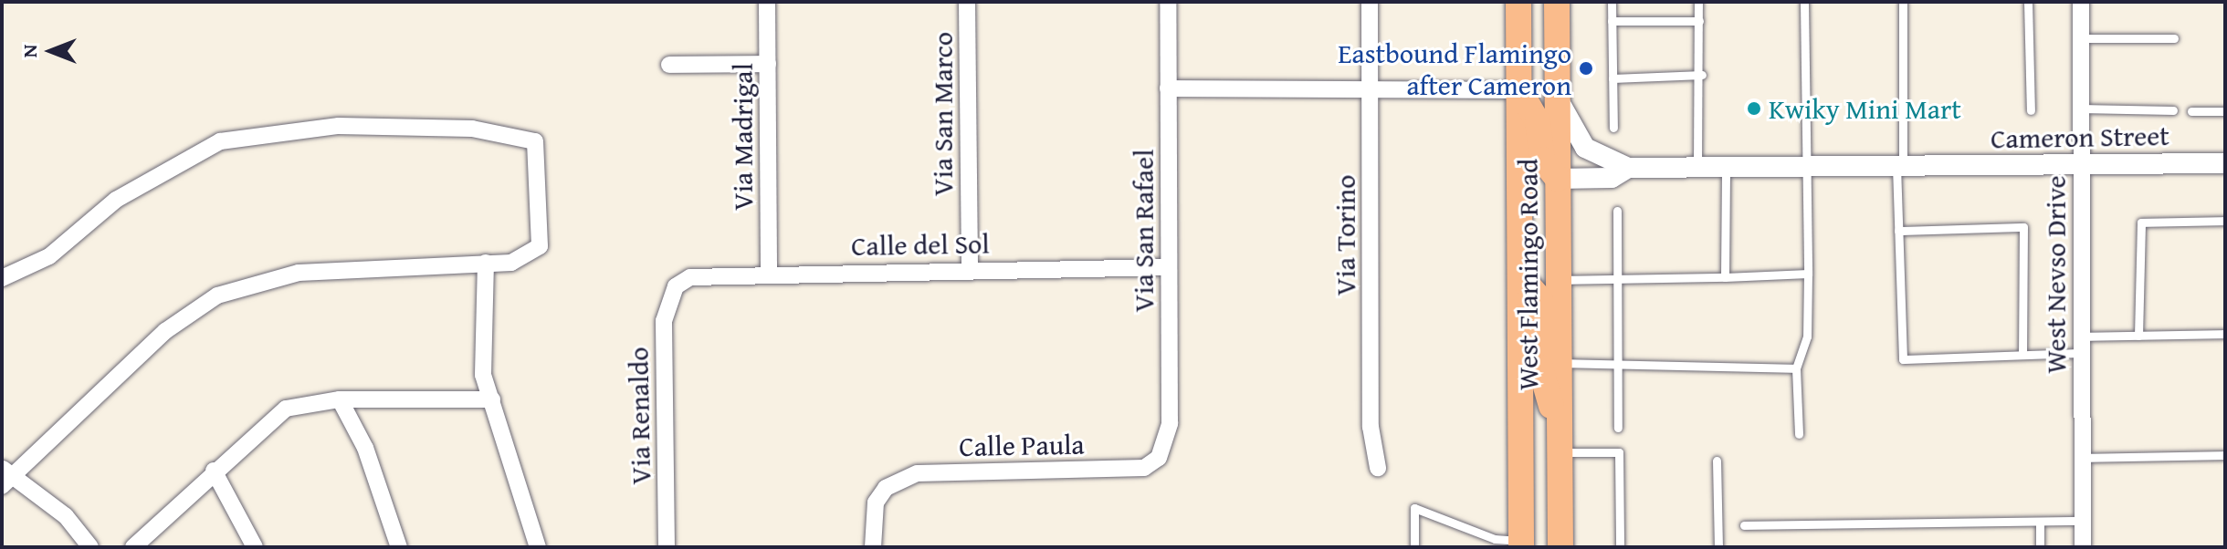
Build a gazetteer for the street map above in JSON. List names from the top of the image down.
{
  "streets": {
    "main road": ["West Flamingo Road"],
    "street": [
      "Via San Marco",
      "Via Madrigal",
      "Cameron Street",
      "Via San Rafael",
      "Via Torino",
      "Calle del Sol",
      "West Nevso Drive",
      "Via Renaldo",
      "Calle Paula"
    ]
  },
  "crossings": [
    ["Via San Marco", "Calle del Sol"],
    ["Via Madrigal", "Calle del Sol"],
    ["Cameron Street", "West Flamingo Road"],
    ["Cameron Street", "West Nevso Drive"],
    ["Via San Rafael", "Calle del Sol"],
    ["Via San Rafael", "Calle Paula"],
    ["Calle del Sol", "Via Renaldo"]
  ],
  "places": ["Eastbound Flamingo after Cameron", "Kwiky Mini Mart"],
  "north": "left"
}
